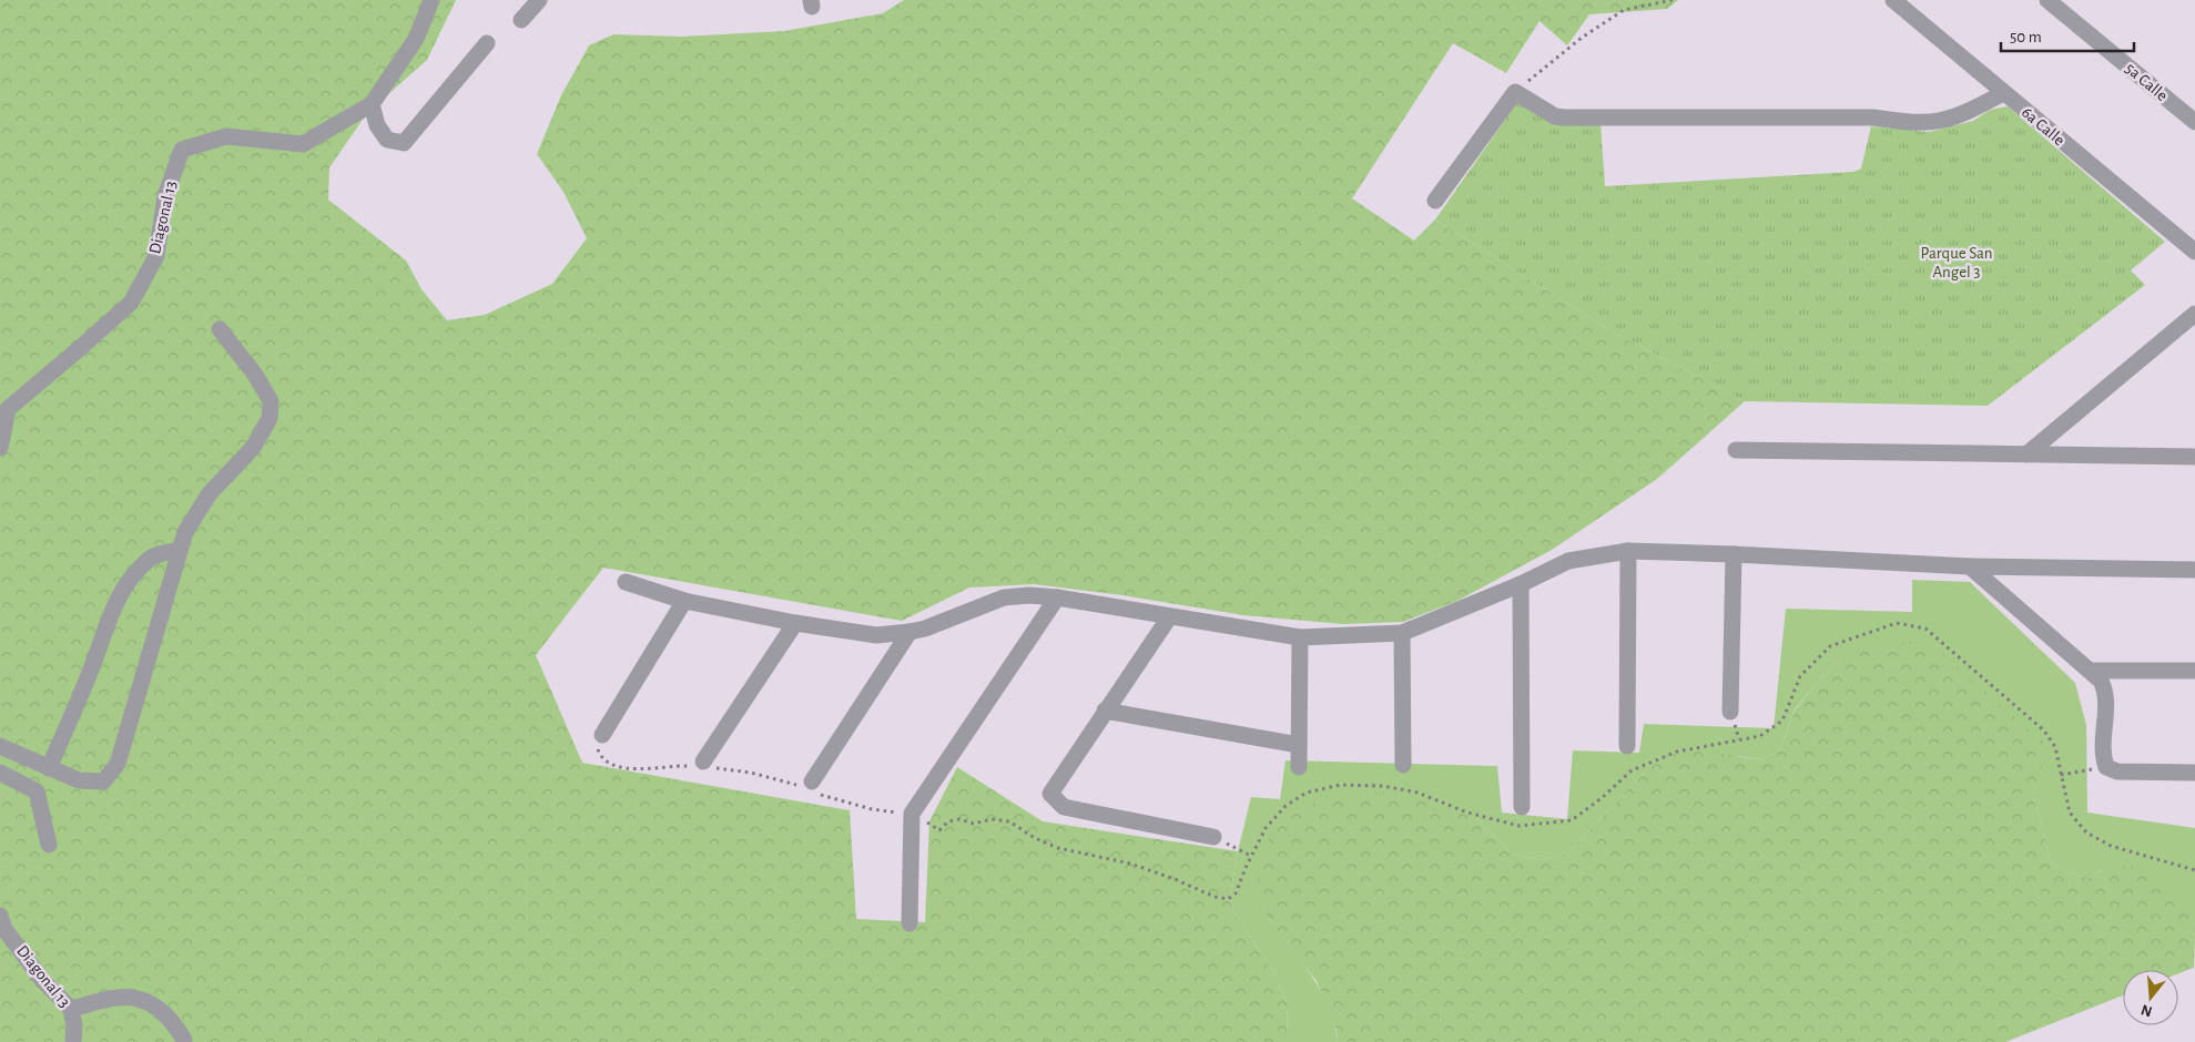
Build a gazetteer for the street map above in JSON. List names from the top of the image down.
{
  "streets": {
    "street": ["5a Calle", "6a Calle", "Diagonal 13"]
  },
  "parks": ["Parque San Angel 3"],
  "scale_bar": "50 m",
  "north": "bottom"
}
